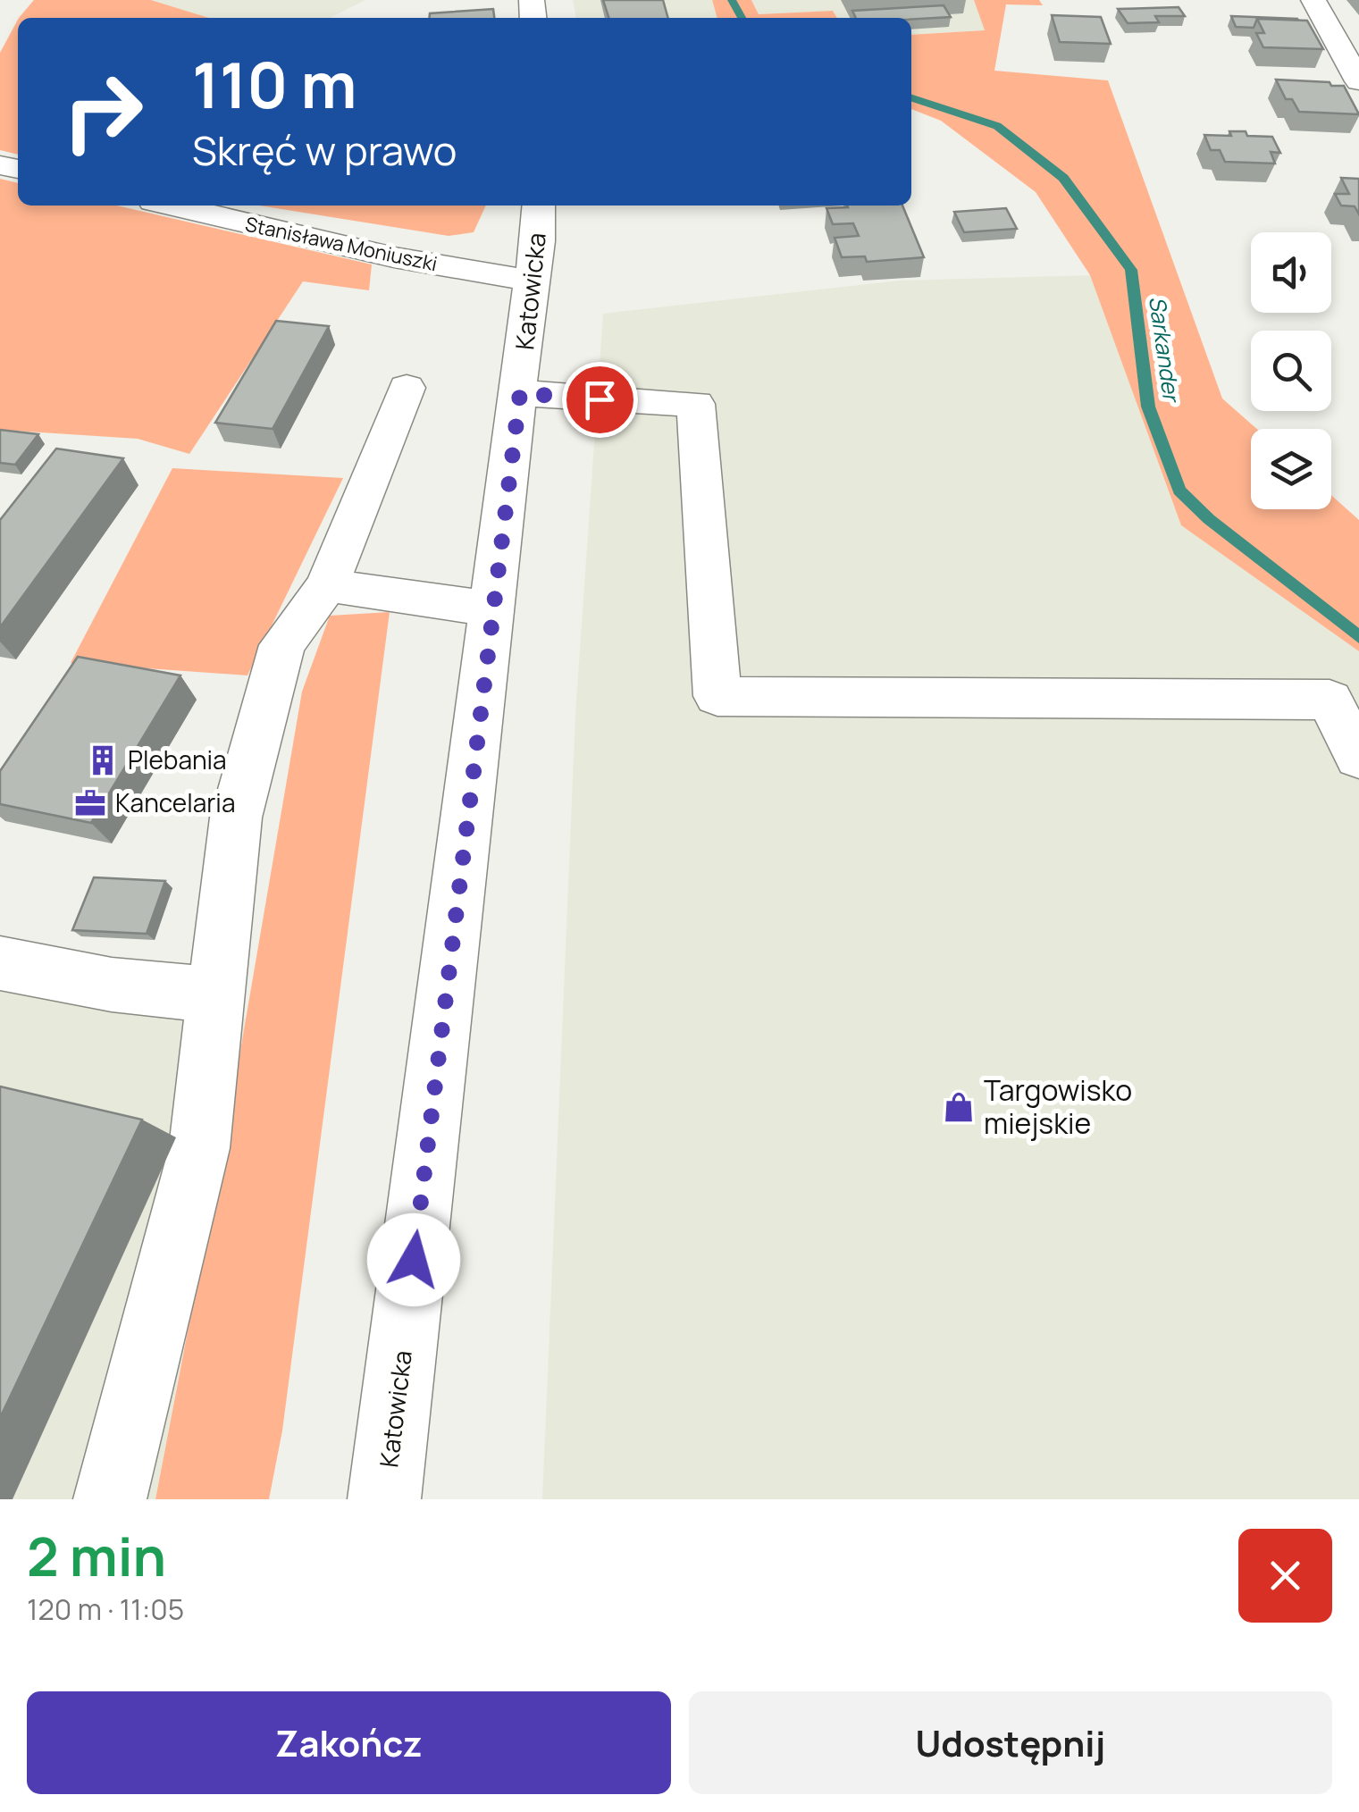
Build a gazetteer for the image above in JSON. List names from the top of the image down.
{
  "streets": {
    "street": ["Stanisława Moniuszki", "Katowicka"]
  },
  "crossings": [
    ["Stanisława Moniuszki", "Katowicka"]
  ],
  "water": ["Sarkander"],
  "places": {
    "building": ["Plebania"],
    "office": ["Kancelaria"],
    "shop": ["Targowisko miejskie"]
  },
  "page": {
    "turn": ["110 m", "Skręć w prawo"],
    "heading": ["2 min", "120 m · 11:05"],
    "buttons": ["Zakończ", "Udostępnij"]
  }
}
